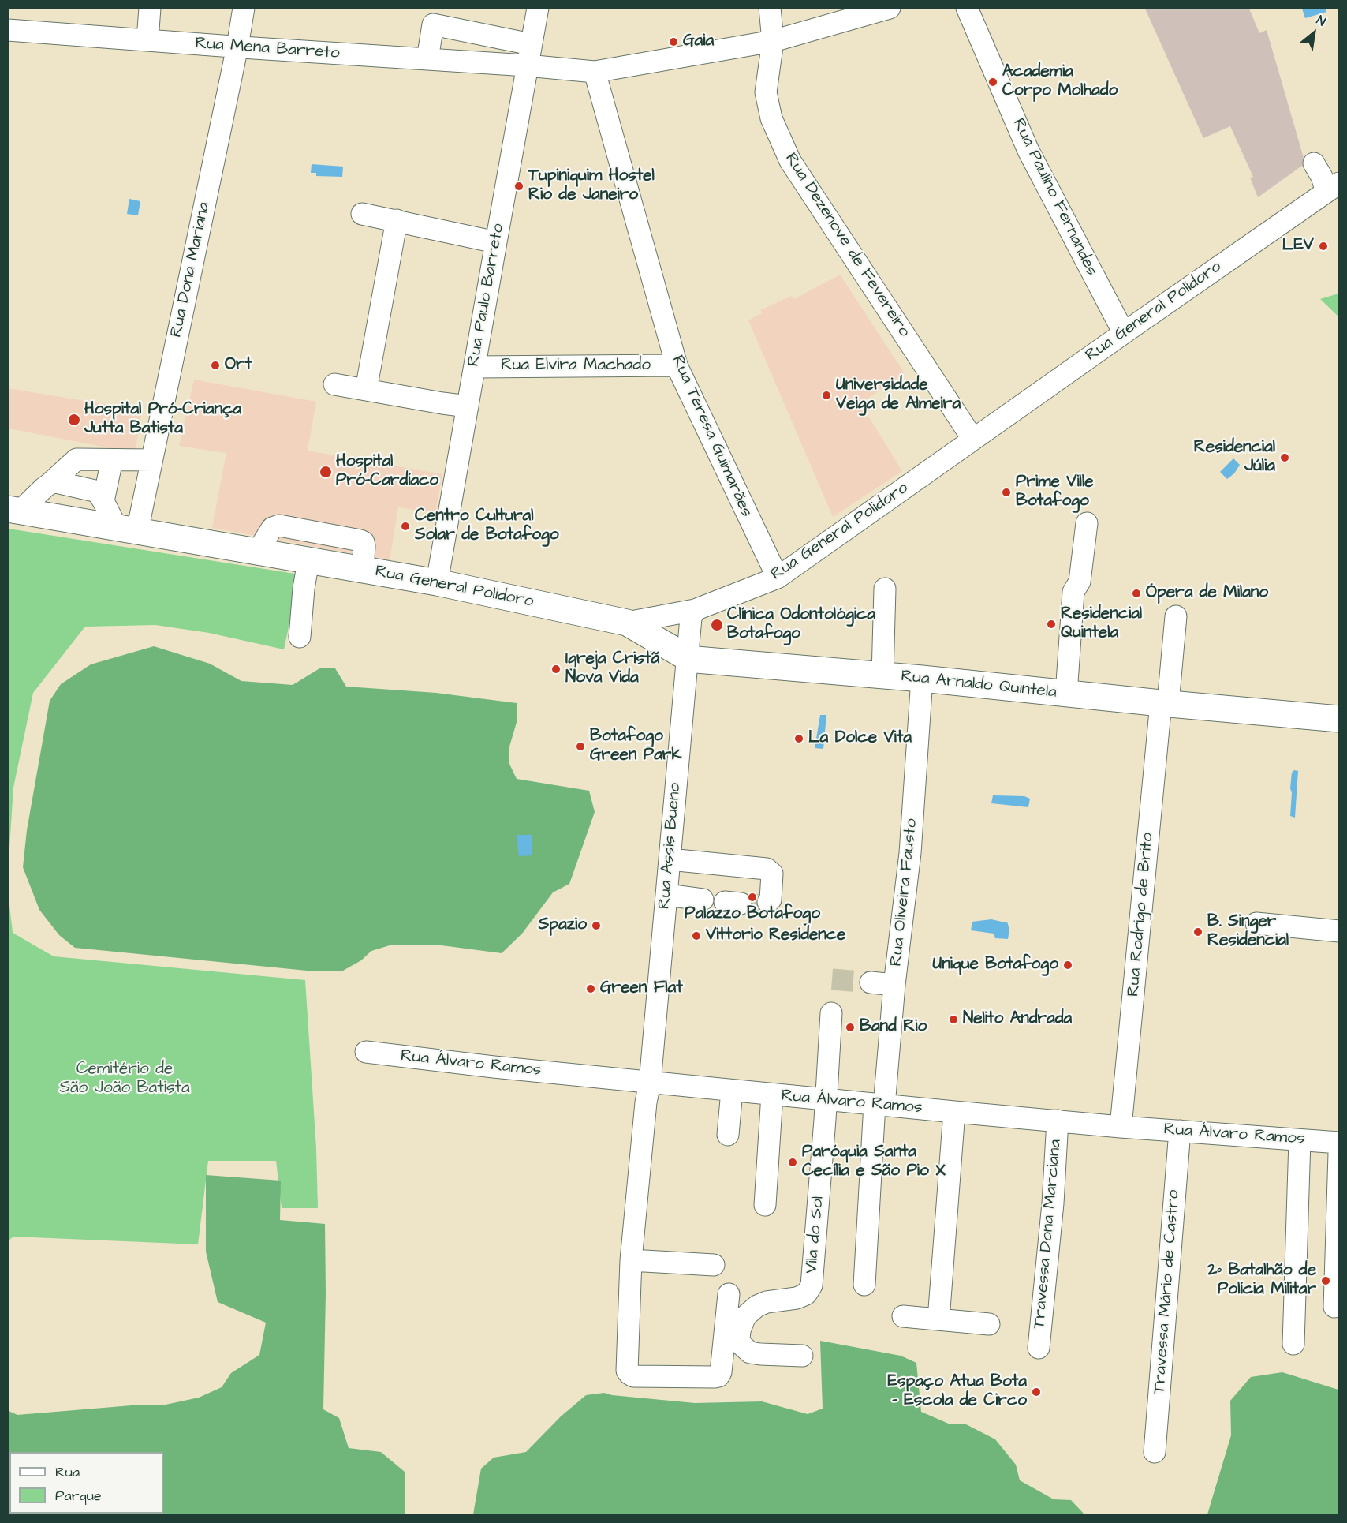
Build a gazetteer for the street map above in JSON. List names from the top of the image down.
{
  "streets": {
    "main road": ["Rua General Polidoro", "Rua Arnaldo Quintela"],
    "street": [
      "Rua Mena Barreto",
      "Rua Paulino Fernandes",
      "Rua Dezenove de Fevereiro",
      "Rua Dona Mariana",
      "Rua Paulo Barreto",
      "Rua Elvira Machado",
      "Rua Teresa Guimarães",
      "Rua Assis Bueno",
      "Rua Oliveira Fausto",
      "Rua Rodrigo de Brito",
      "Rua Álvaro Ramos",
      "Travessa Dona Marciana",
      "Vila do Sol",
      "Travessa Mário de Castro"
    ]
  },
  "crossings": [
    ["Rua Mena Barreto", "Rua Dezenove de Fevereiro"],
    ["Rua Mena Barreto", "Rua Dona Mariana"],
    ["Rua Mena Barreto", "Rua Paulo Barreto"],
    ["Rua Mena Barreto", "Rua Teresa Guimarães"],
    ["Rua Paulino Fernandes", "Rua General Polidoro"],
    ["Rua Dezenove de Fevereiro", "Rua General Polidoro"],
    ["Rua Dona Mariana", "Rua General Polidoro"],
    ["Rua Paulo Barreto", "Rua General Polidoro"],
    ["Rua Paulo Barreto", "Rua Elvira Machado"],
    ["Rua General Polidoro", "Rua Teresa Guimarães"],
    ["Rua General Polidoro", "Rua Arnaldo Quintela"],
    ["Rua General Polidoro", "Rua Assis Bueno"],
    ["Rua Elvira Machado", "Rua Teresa Guimarães"],
    ["Rua Arnaldo Quintela", "Rua Assis Bueno"],
    ["Rua Arnaldo Quintela", "Rua Oliveira Fausto"],
    ["Rua Arnaldo Quintela", "Rua Rodrigo de Brito"],
    ["Rua Assis Bueno", "Rua Álvaro Ramos"],
    ["Rua Oliveira Fausto", "Rua Álvaro Ramos"],
    ["Rua Rodrigo de Brito", "Rua Álvaro Ramos"],
    ["Rua Álvaro Ramos", "Travessa Dona Marciana"],
    ["Rua Álvaro Ramos", "Vila do Sol"],
    ["Rua Álvaro Ramos", "Travessa Mário de Castro"]
  ],
  "parks": ["Cemitério de São João Batista"],
  "places": [
    "Gaia",
    "Academia Corpo Molhado",
    "Tupiniquim Hostel Rio de Janeiro",
    "LEV",
    "Ort",
    "Universidade Veiga de Almeira",
    "Hospital Pró-Criança Jutta Batista",
    "Residencial Júlia",
    "Hospital Pró-Cardíaco",
    "Prime Ville Botafogo",
    "Centro Cultural Solar de Botafogo",
    "Ópera de Milano",
    "Residencial Quintela",
    "Clínica Odontológica Botafogo",
    "Igreja Cristã Nova Vida",
    "La Dolce Vita",
    "Botafogo Green Park",
    "Palazzo Botafogo",
    "Spazio",
    "B. Singer Residencial",
    "Vittorio Residence",
    "Unique Botafogo",
    "Green Flat",
    "Nelito Andrada",
    "Band Rio",
    "Paróquia Santa Cecília e São Pio X",
    "2º Batalhão de Polícia Militar",
    "Espaço Atua Bota - Escola de Circo"
  ],
  "legend": ["Rua", "Parque"],
  "north": "top right"
}
